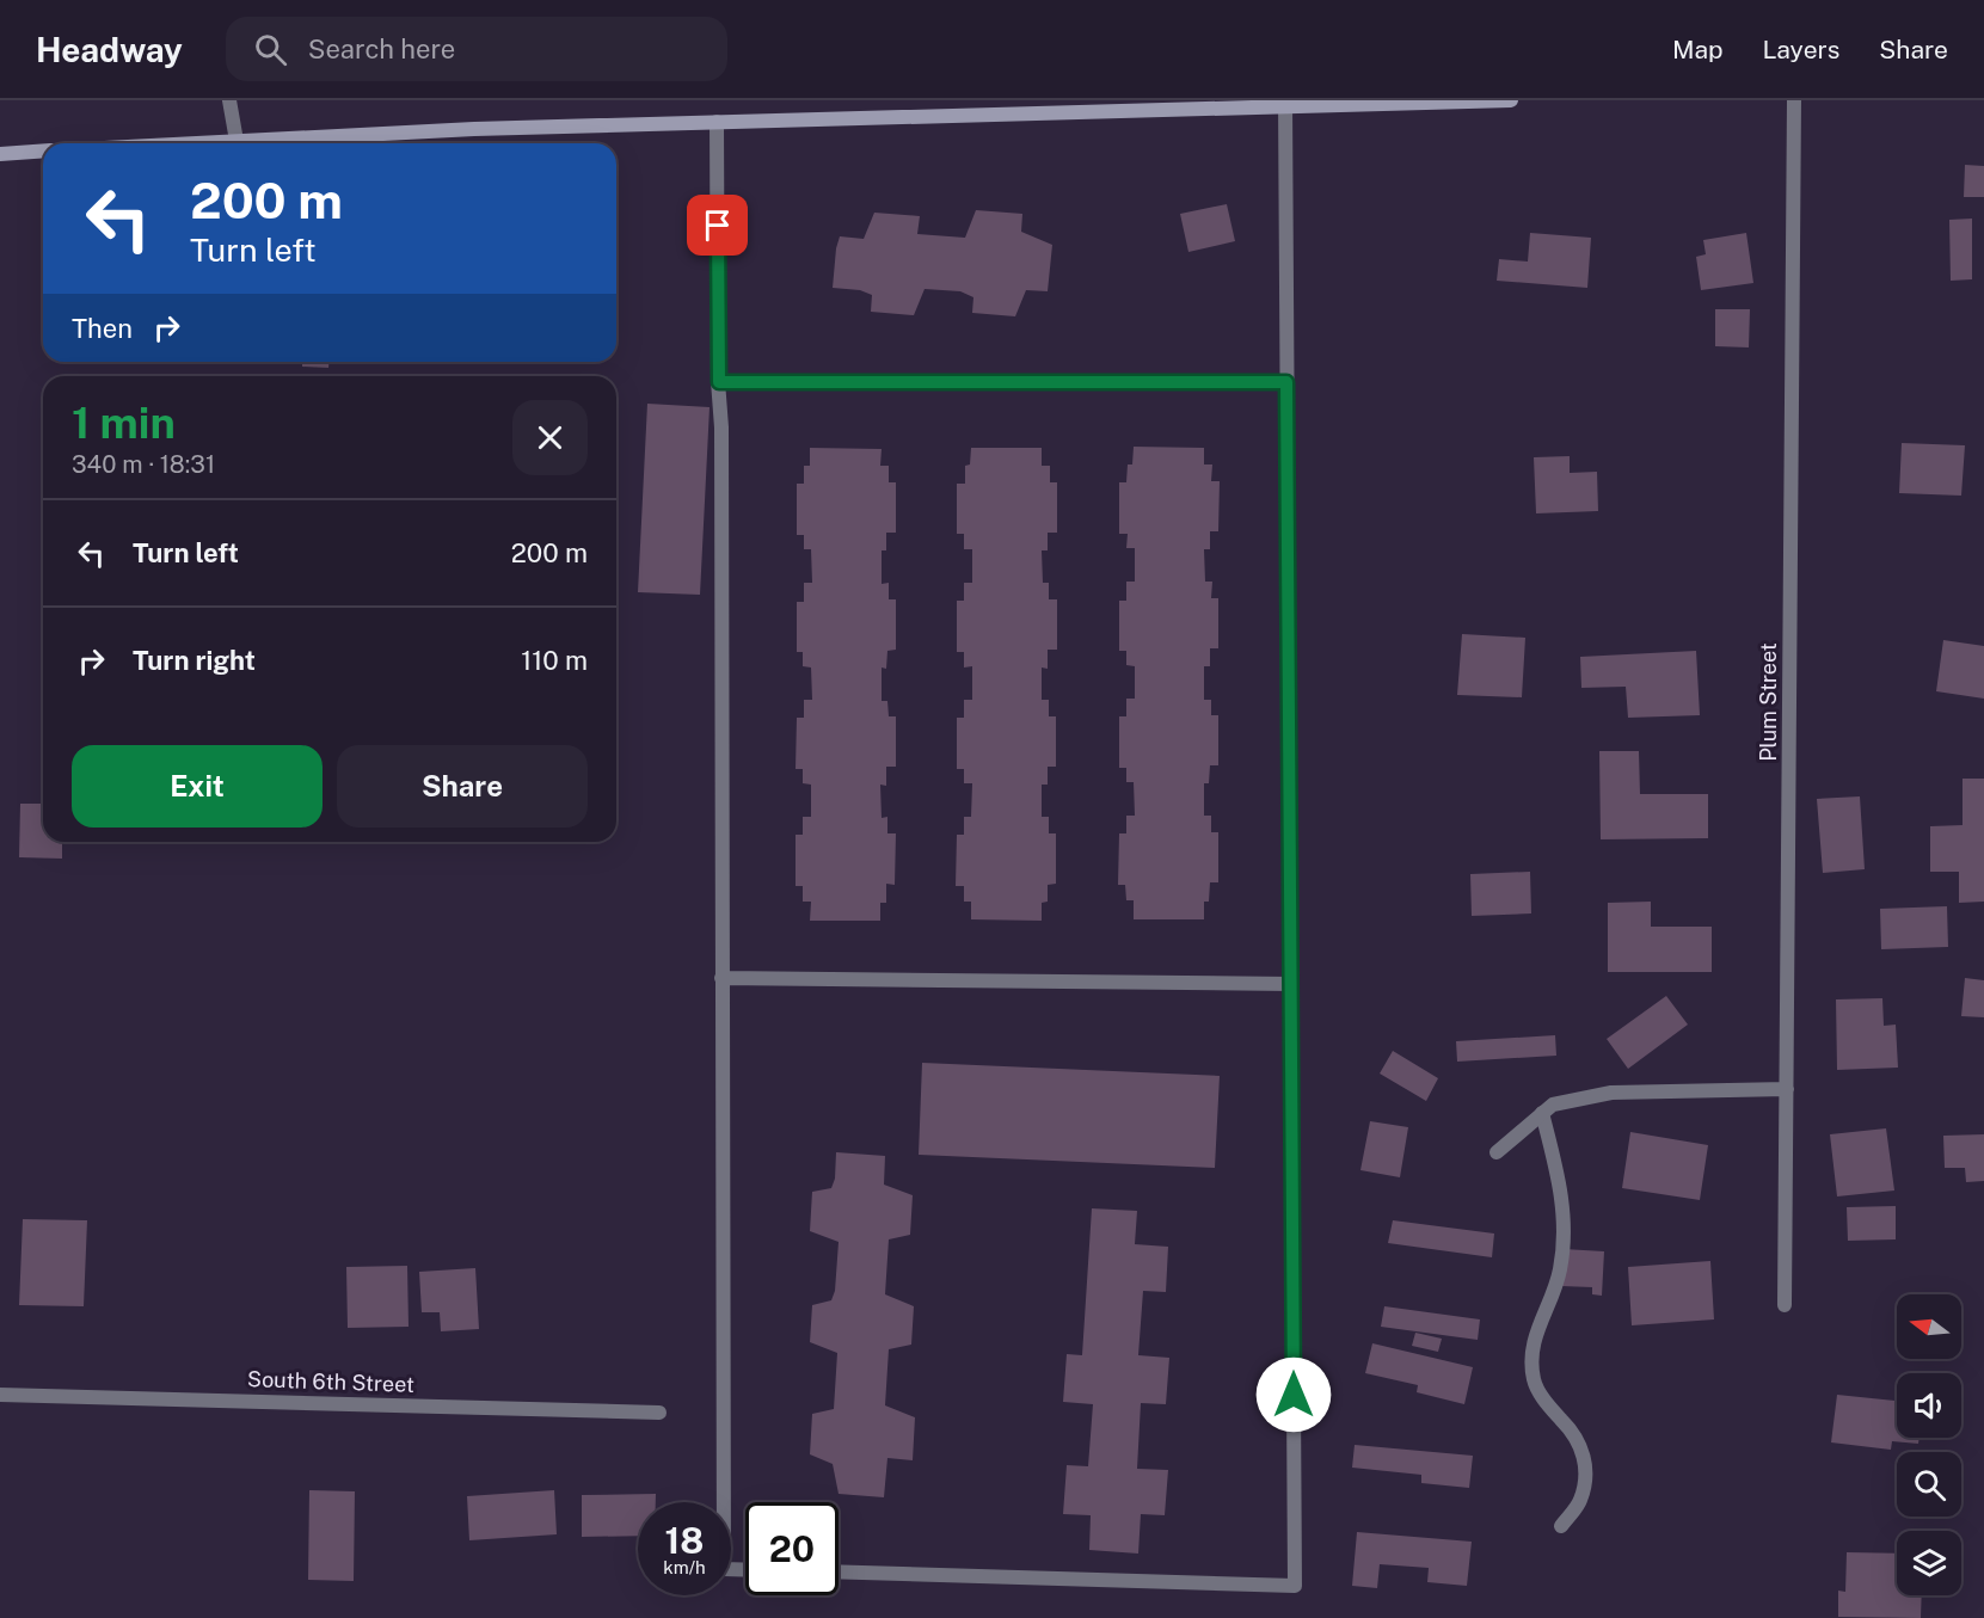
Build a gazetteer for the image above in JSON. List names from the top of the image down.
{
  "streets": {
    "street": ["Plum Street", "South 6th Street"]
  },
  "north": "left",
  "page": {
    "header": "Headway",
    "search": "Search here",
    "nav": ["Map", "Layers", "Share"],
    "turn": ["200 m", "Turn left"],
    "then": "Then",
    "heading": ["1 min", "340 m · 18:31"],
    "list": [
      {
        "name": "Turn left",
        "value": "200 m"
      },
      {
        "name": "Turn right",
        "value": "110 m"
      }
    ],
    "buttons": ["Exit", "Share"],
    "speed": "18 km/h",
    "limit": "20"
  }
}
